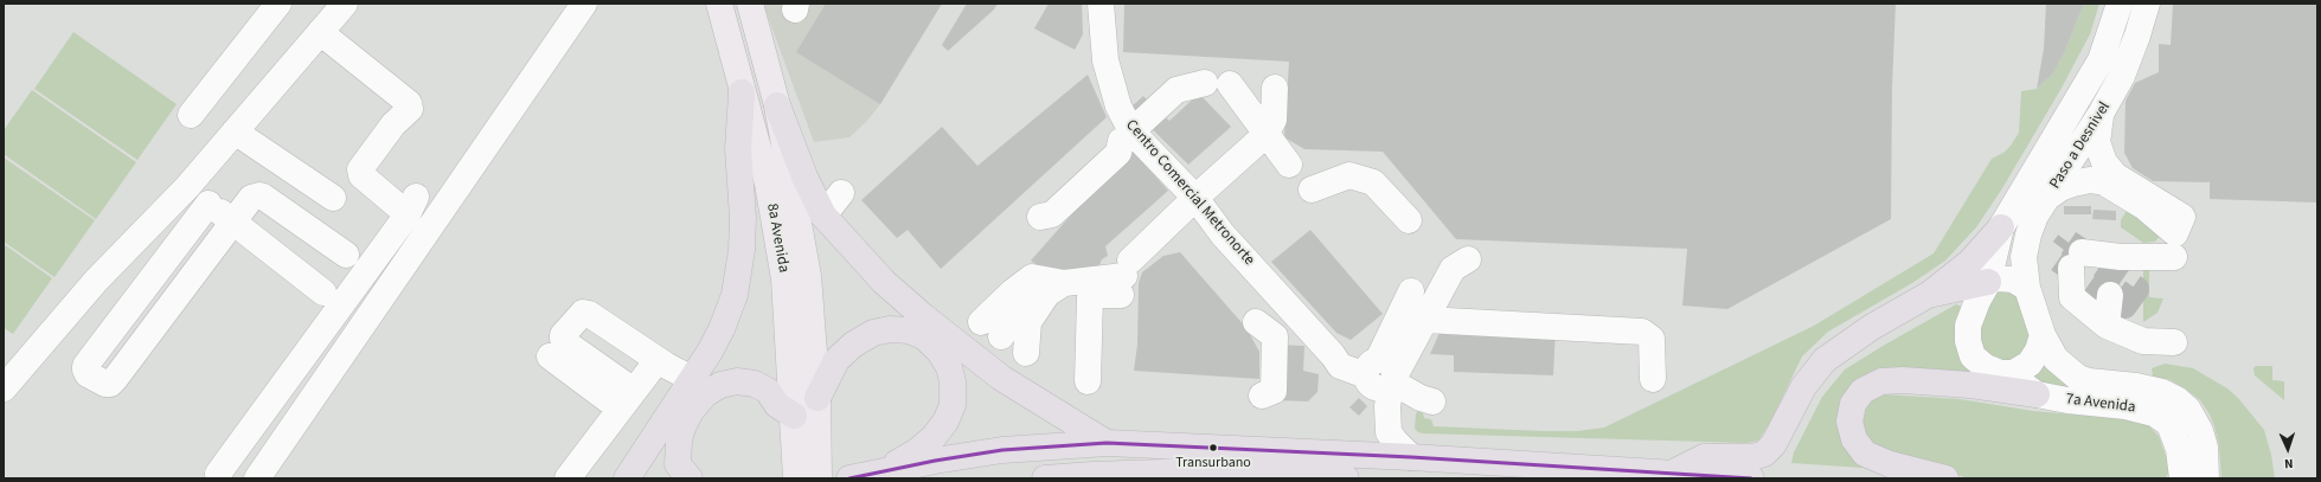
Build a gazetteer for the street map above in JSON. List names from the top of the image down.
{
  "streets": {
    "main road": ["8a Avenida"],
    "street": ["Paso a Desnivel", "Centro Comercial Metronorte", "7a Avenida"]
  },
  "crossings": [
    ["Paso a Desnivel", "7a Avenida"]
  ],
  "places": ["Transurbano"],
  "north": "bottom"
}
